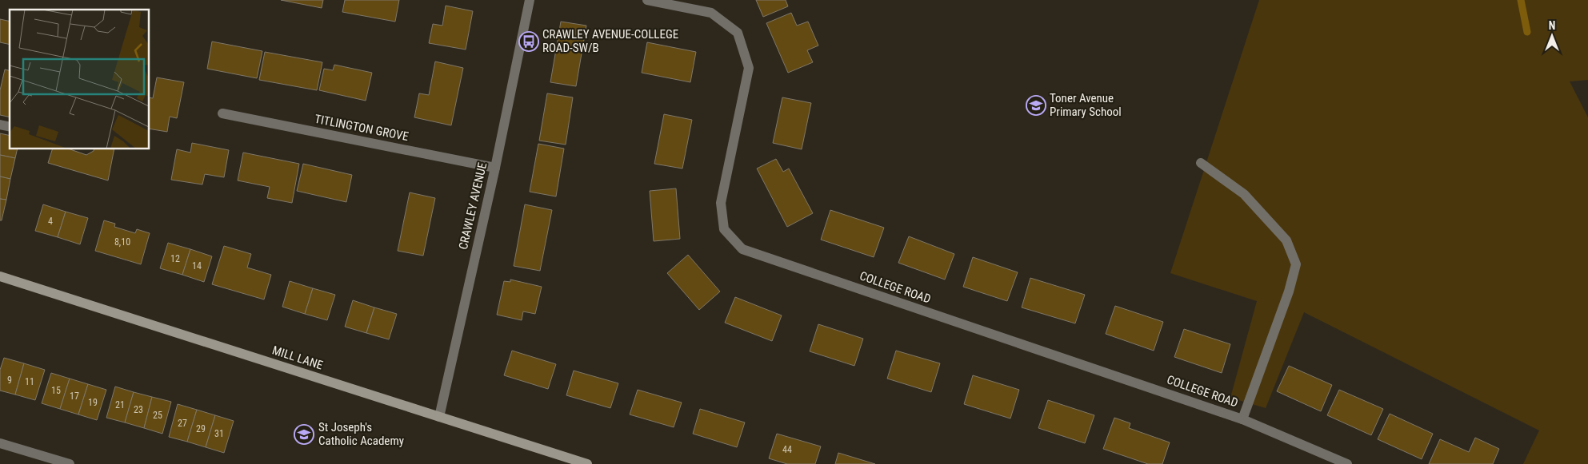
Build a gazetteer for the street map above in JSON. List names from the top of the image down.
{
  "streets": {
    "main road": ["MILL LANE"],
    "street": ["TITLINGTON GROVE", "CRAWLEY AVENUE", "COLLEGE ROAD"]
  },
  "crossings": [
    ["TITLINGTON GROVE", "CRAWLEY AVENUE"],
    ["CRAWLEY AVENUE", "MILL LANE"]
  ],
  "places": {
    "bus stop": ["CRAWLEY AVENUE-COLLEGE ROAD-SW/B"],
    "school or university": ["Toner Avenue Primary School", "St Joseph's Catholic Academy"]
  },
  "house_numbers": [
    "4",
    "8,10",
    "12",
    "14",
    "9",
    "11",
    "15",
    "17",
    "19",
    "21",
    "23",
    "25",
    "27",
    "29",
    "31",
    "44"
  ],
  "north": "top"
}
